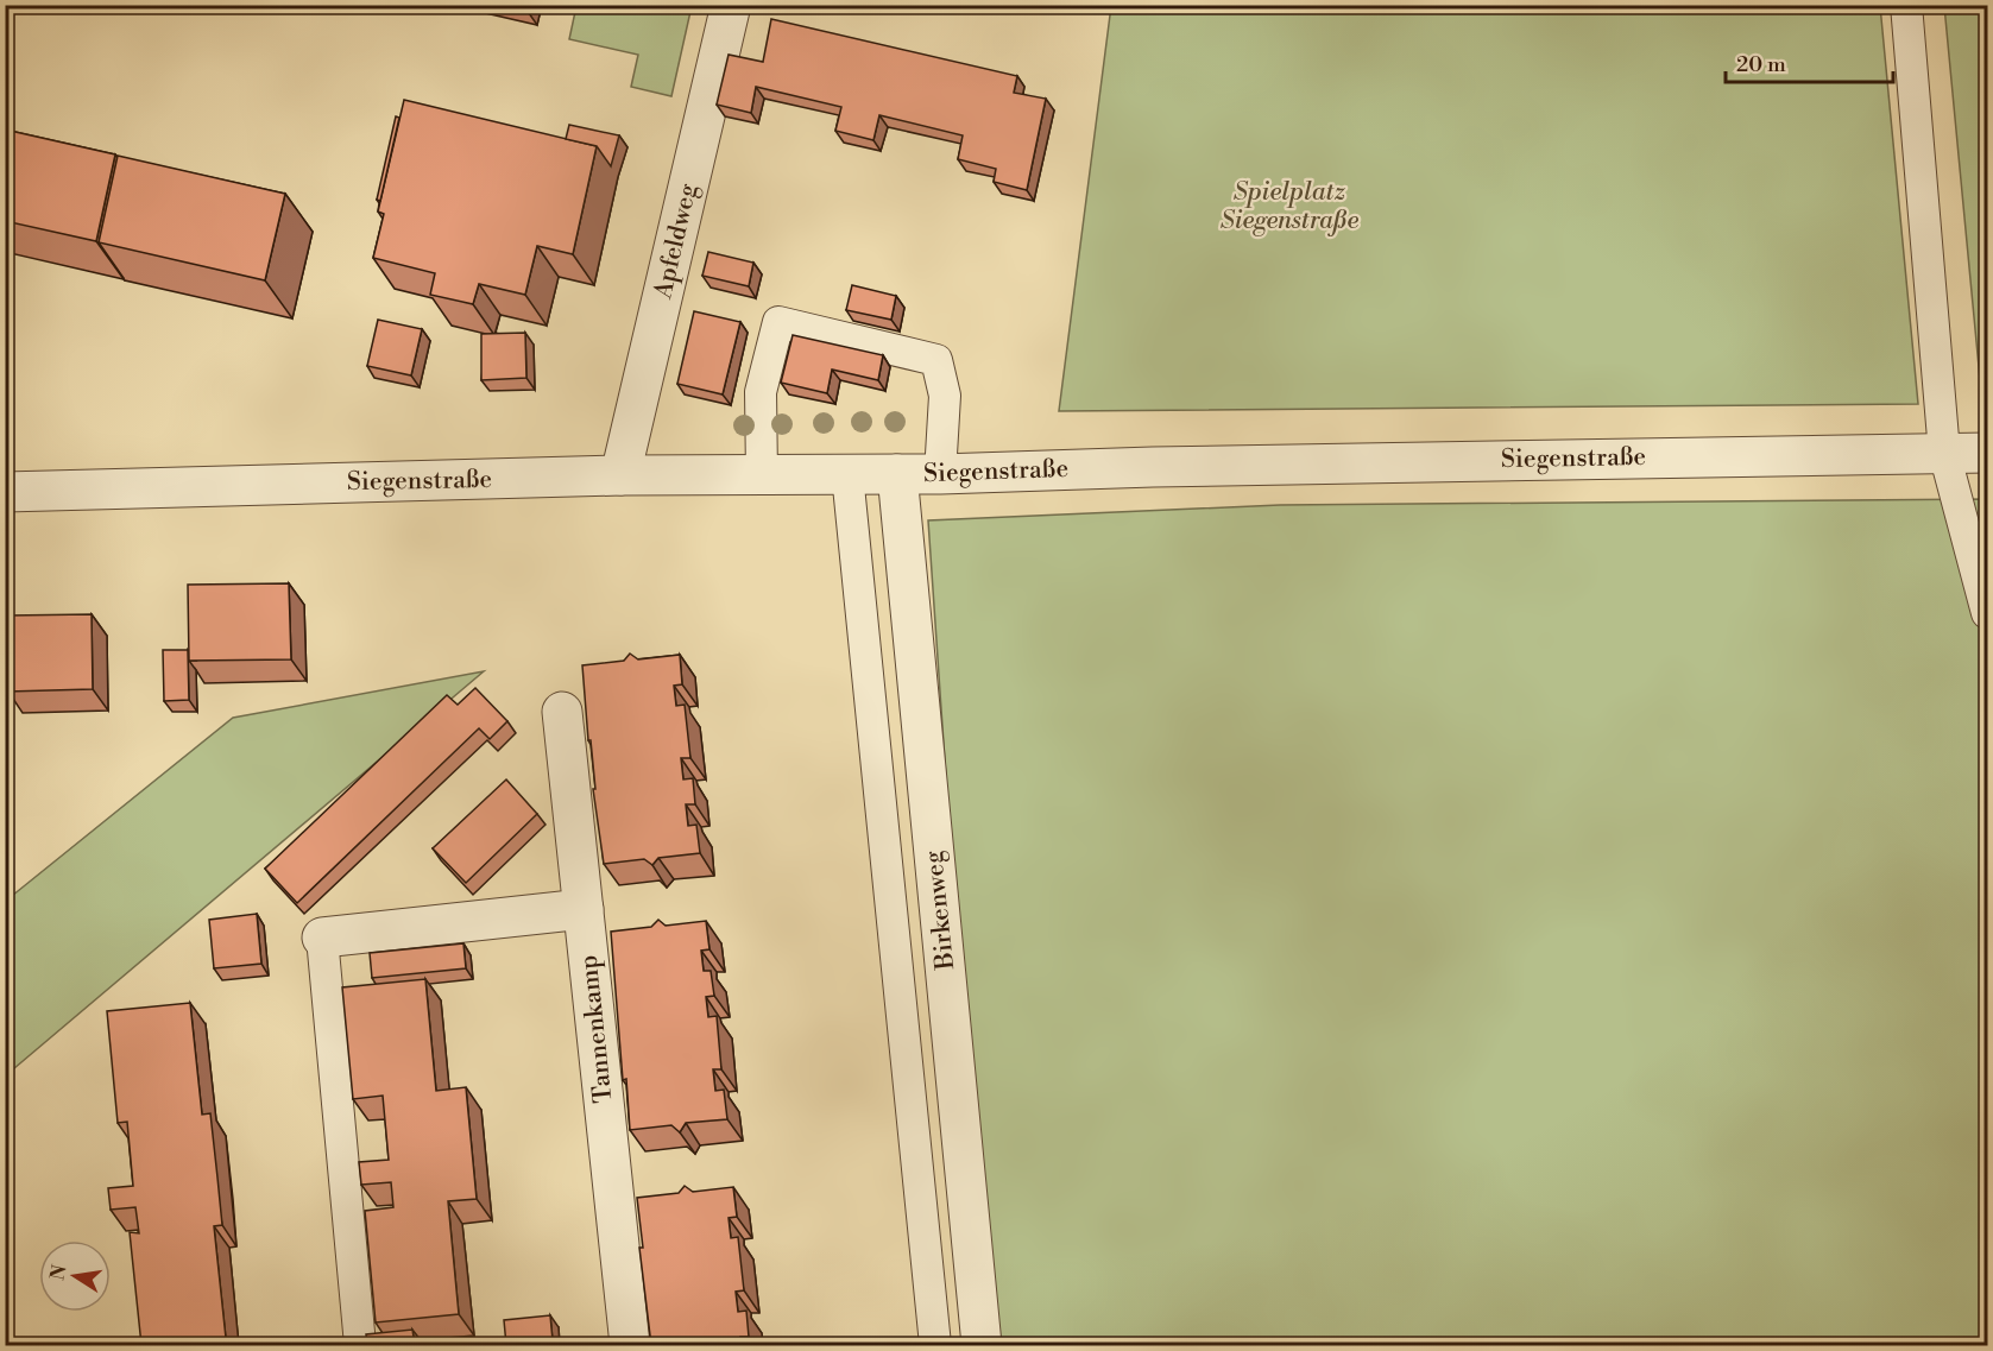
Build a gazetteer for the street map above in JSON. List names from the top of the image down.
{
  "streets": {
    "street": [
      "Apfeldweg",
      "Siegenstraße",
      "Birkenweg",
      "Tannenkamp"
    ]
  },
  "crossings": [
    ["Apfeldweg", "Siegenstraße"],
    ["Siegenstraße", "Birkenweg"]
  ],
  "parks": ["Spielplatz Siegenstraße"],
  "scale_bar": "20 m",
  "north": "left"
}
